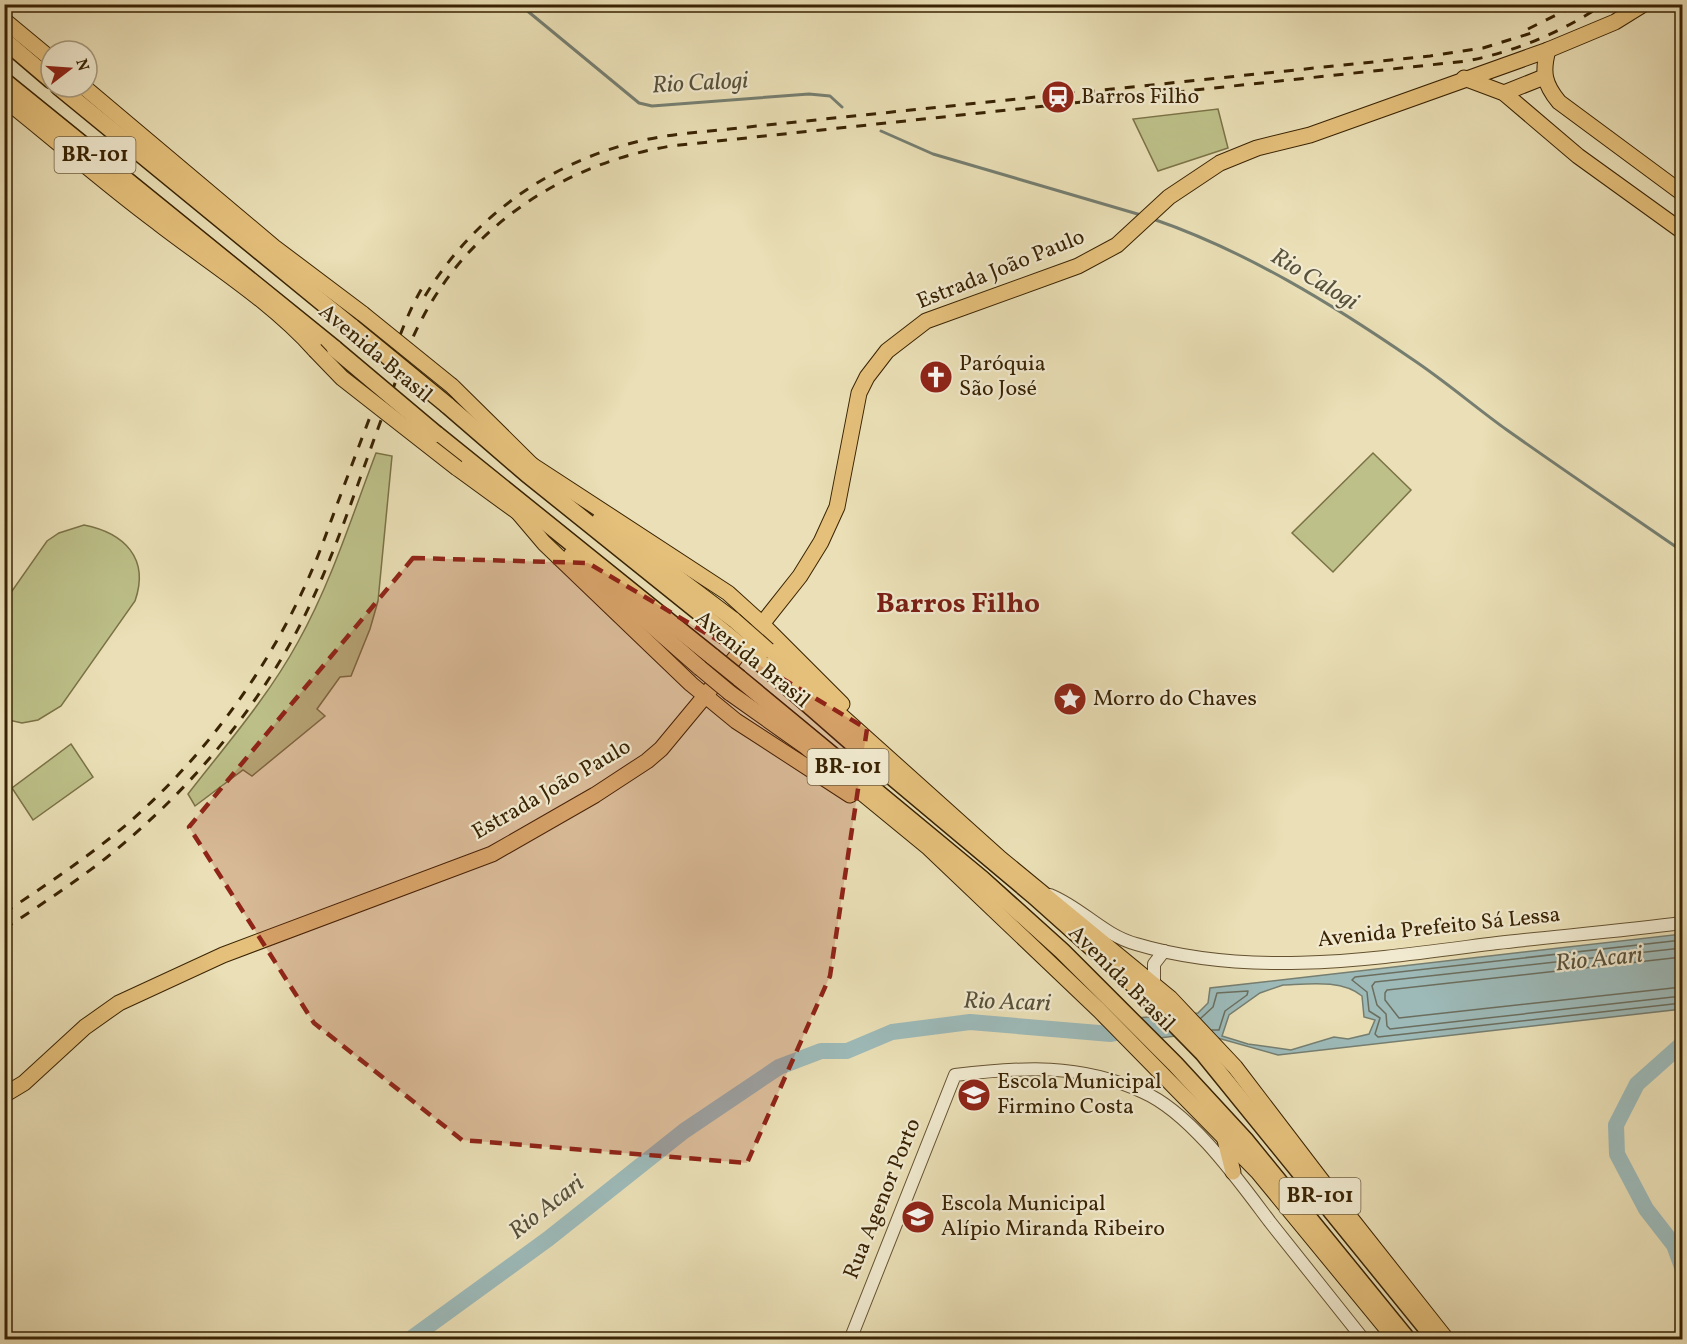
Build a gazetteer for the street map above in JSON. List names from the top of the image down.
{
  "streets": {
    "highway": ["BR-101", "Avenida Brasil"],
    "main road": ["Estrada João Paulo"],
    "street": ["Avenida Prefeito Sá Lessa", "Rua Agenor Porto"]
  },
  "crossings": [
    ["Avenida Brasil", "Avenida Prefeito Sá Lessa"],
    ["Avenida Brasil", "Rua Agenor Porto"]
  ],
  "districts": ["Barros Filho"],
  "water": ["Rio Calogi", "Rio Acari"],
  "places": {
    "station": ["Barros Filho"],
    "church": ["Paróquia São José"],
    "place": ["Morro do Chaves"],
    "school or university": ["Escola Municipal Firmino Costa", "Escola Municipal Alípio Miranda Ribeiro"]
  },
  "north": "right"
}
